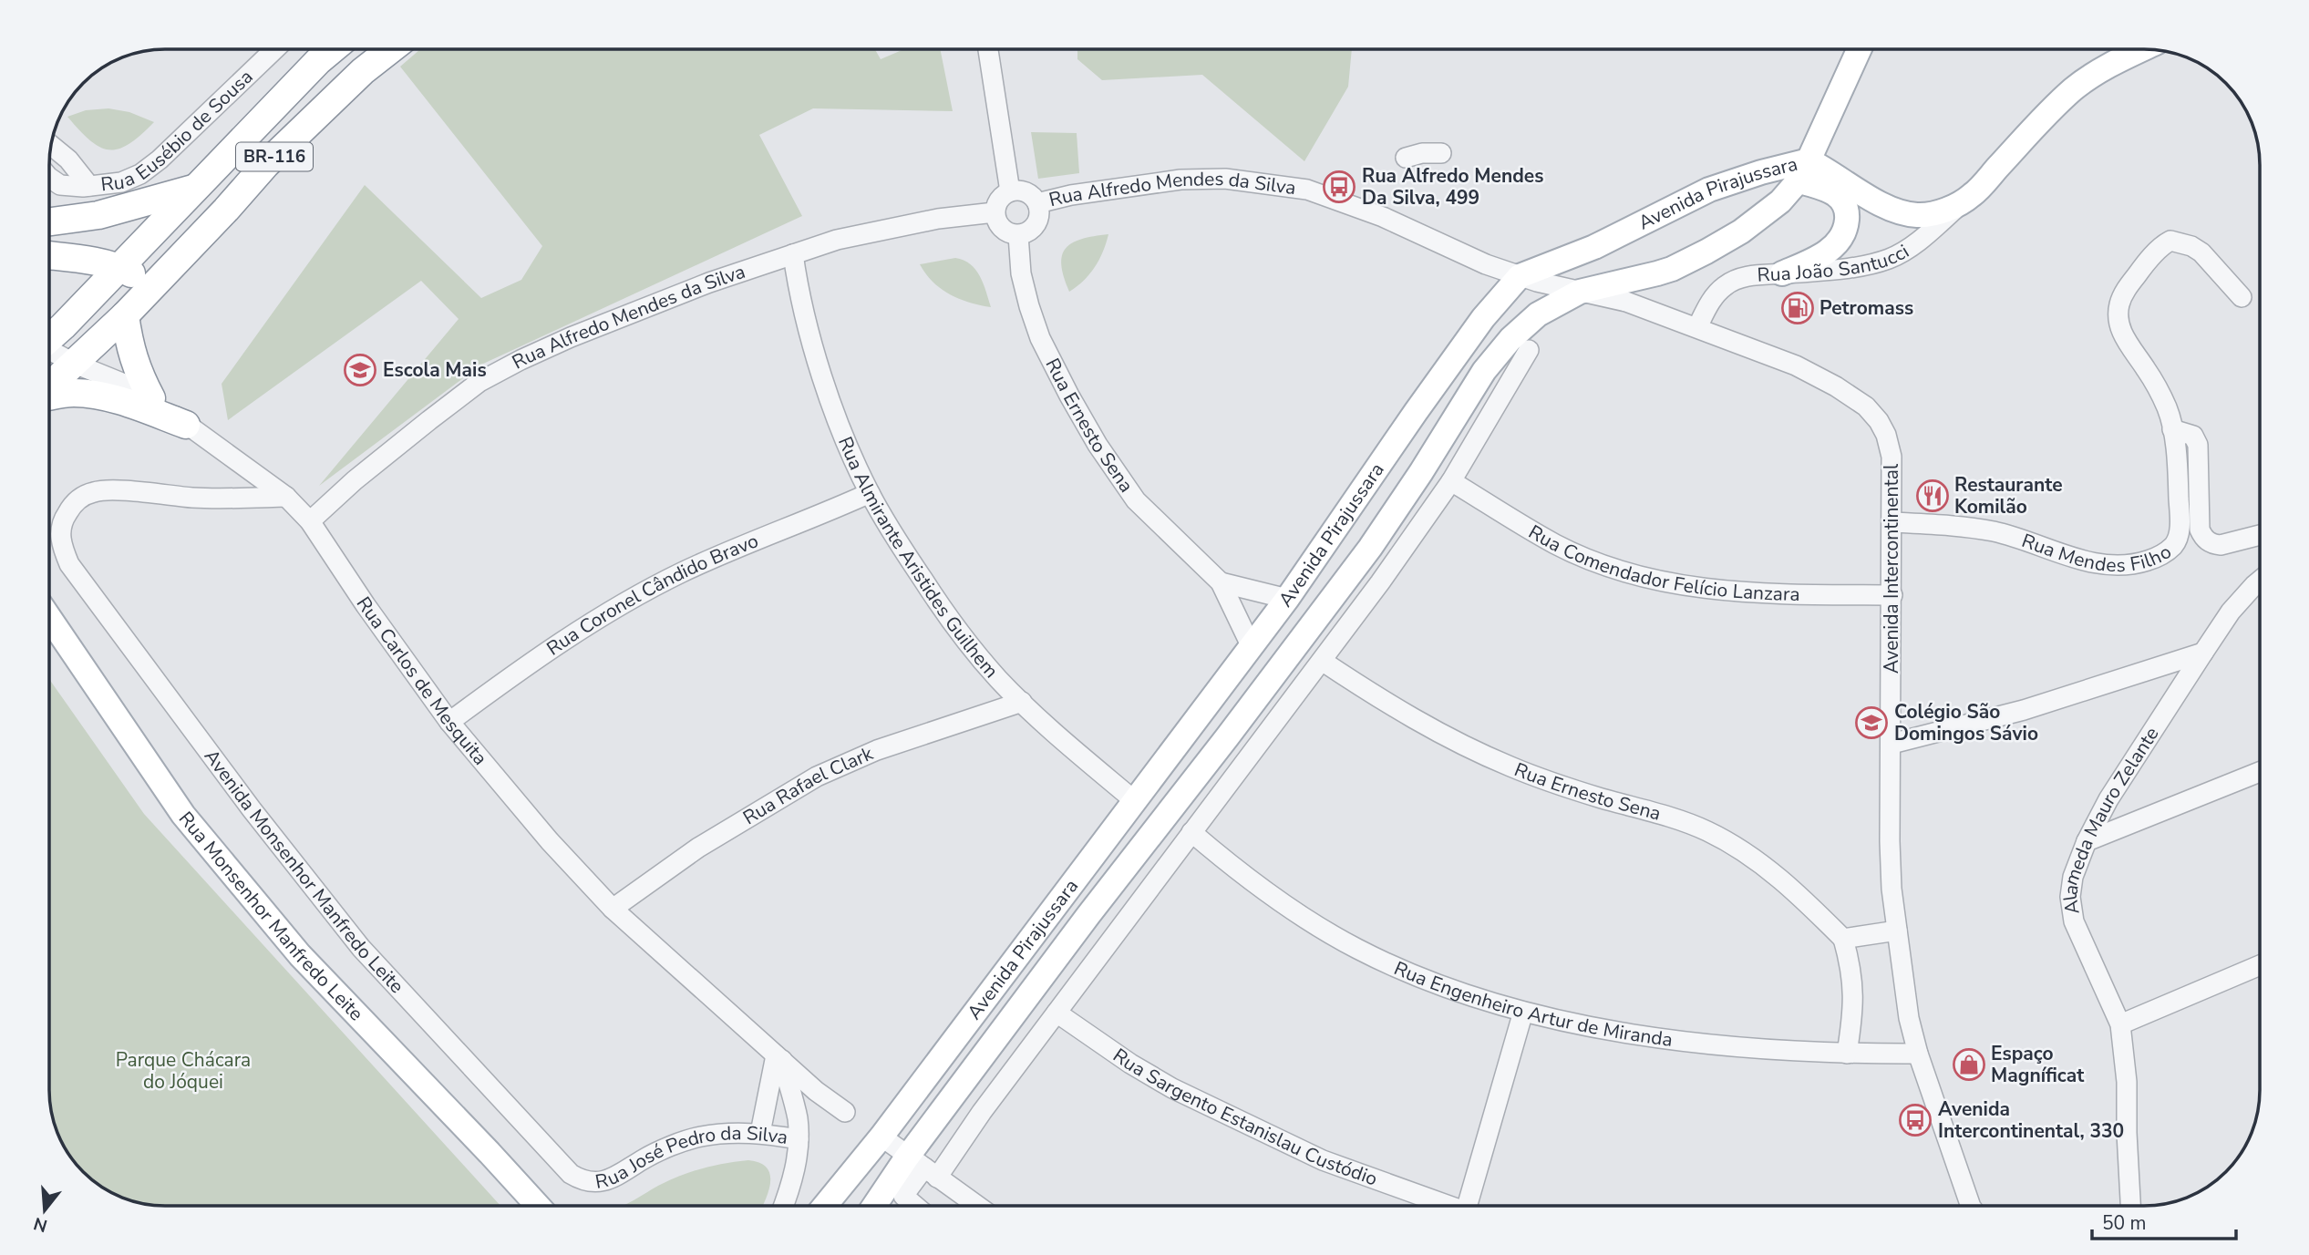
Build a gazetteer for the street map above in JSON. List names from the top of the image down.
{
  "streets": {
    "highway": ["BR-116"],
    "main road": ["Avenida Pirajussara", "Rua João Santucci", "Rua Monsenhor Manfredo Leite"],
    "street": [
      "Rua Eusébio de Sousa",
      "Rua Alfredo Mendes da Silva",
      "Rua Ernesto Sena",
      "Rua Mendes Filho",
      "Rua Almirante Aristides Guilhem",
      "Rua Comendador Felício Lanzara",
      "Avenida Intercontinental",
      "Rua Coronel Cândido Bravo",
      "Rua Carlos de Mesquita",
      "Rua Rafael Clark",
      "Alameda Mauro Zelante",
      "Avenida Monsenhor Manfredo Leite",
      "Rua Engenheiro Artur de Miranda",
      "Rua Sargento Estanislau Custódio",
      "Rua José Pedro da Silva"
    ]
  },
  "crossings": [
    ["Avenida Pirajussara", "Rua Alfredo Mendes da Silva"],
    ["Avenida Pirajussara", "Rua João Santucci"],
    ["Avenida Pirajussara", "Rua Ernesto Sena"],
    ["Avenida Pirajussara", "Rua Almirante Aristides Guilhem"],
    ["Avenida Pirajussara", "Rua Comendador Felício Lanzara"],
    ["Avenida Pirajussara", "Avenida Intercontinental"],
    ["Avenida Pirajussara", "Rua Engenheiro Artur de Miranda"],
    ["Avenida Pirajussara", "Rua Sargento Estanislau Custódio"],
    ["Rua Alfredo Mendes da Silva", "Rua Ernesto Sena"],
    ["Rua Alfredo Mendes da Silva", "Rua Almirante Aristides Guilhem"],
    ["Rua Alfredo Mendes da Silva", "Avenida Intercontinental"],
    ["Rua Alfredo Mendes da Silva", "Rua Carlos de Mesquita"],
    ["Rua João Santucci", "Avenida Intercontinental"],
    ["Rua Mendes Filho", "Avenida Intercontinental"],
    ["Rua Almirante Aristides Guilhem", "Rua Coronel Cândido Bravo"],
    ["Rua Almirante Aristides Guilhem", "Rua Rafael Clark"],
    ["Rua Comendador Felício Lanzara", "Avenida Intercontinental"],
    ["Avenida Intercontinental", "Rua Engenheiro Artur de Miranda"],
    ["Rua Coronel Cândido Bravo", "Rua Carlos de Mesquita"],
    ["Rua Carlos de Mesquita", "Rua Rafael Clark"],
    ["Rua Carlos de Mesquita", "Avenida Monsenhor Manfredo Leite"],
    ["Avenida Monsenhor Manfredo Leite", "Rua José Pedro da Silva"]
  ],
  "parks": ["Parque Chácara do Jóquei"],
  "places": {
    "bus stop": ["Rua Alfredo Mendes Da Silva, 499", "Avenida Intercontinental, 330"],
    "fuel station": ["Petromass"],
    "school or university": ["Escola Mais", "Colégio São Domingos Sávio"],
    "restaurant": ["Restaurante Komilão"],
    "shop": ["Espaço Magníficat"]
  },
  "scale_bar": "50 m",
  "north": "bottom"
}
